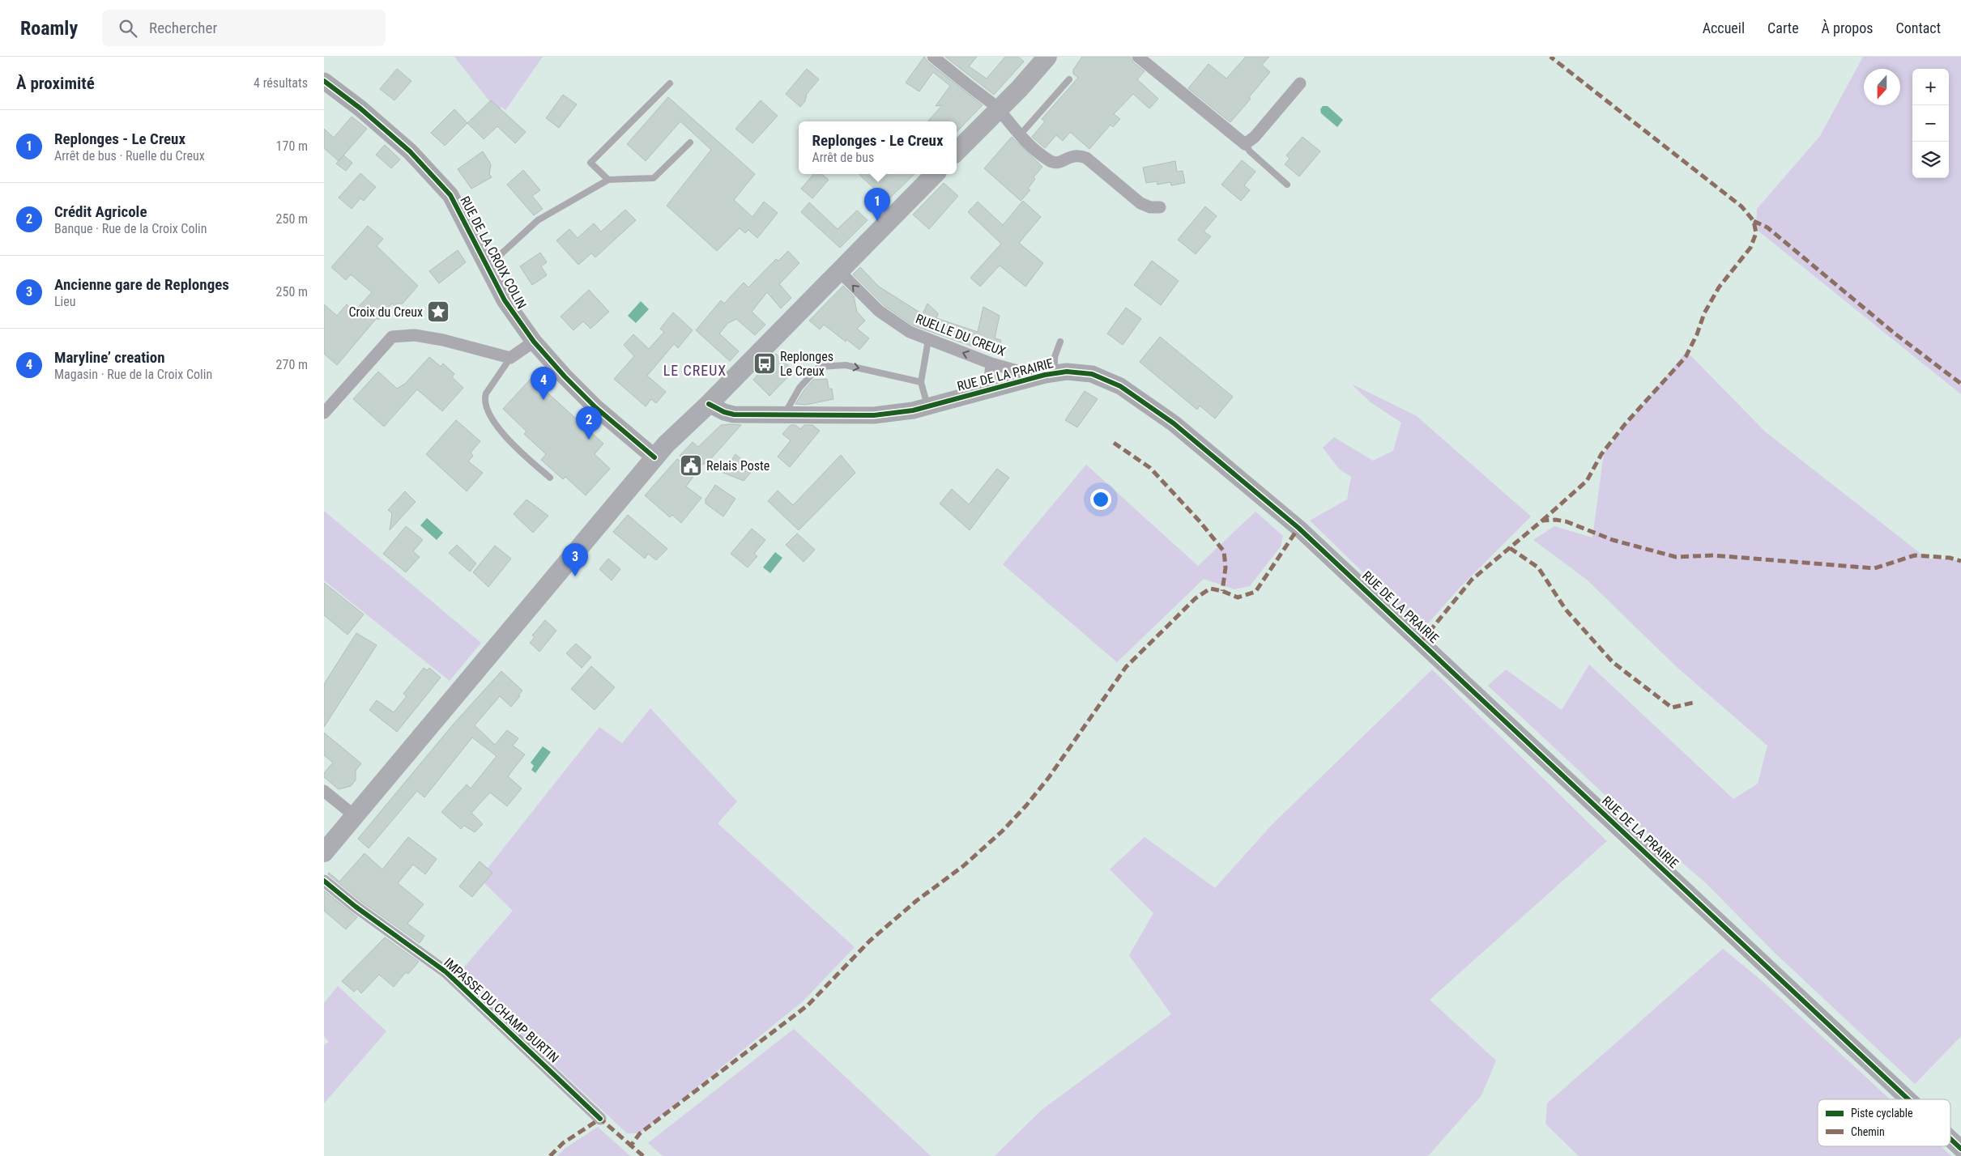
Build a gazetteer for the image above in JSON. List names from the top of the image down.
{
  "streets": {
    "street": [
      "RUE DE LA CROIX COLIN",
      "RUELLE DU CREUX",
      "RUE DE LA PRAIRIE",
      "IMPASSE DU CHAMP BURTIN"
    ]
  },
  "crossings": [
    ["RUELLE DU CREUX", "RUE DE LA PRAIRIE"]
  ],
  "one_way": ["RUELLE DU CREUX"],
  "districts": ["LE CREUX"],
  "places": {
    "place": ["Croix du Creux"],
    "bus stop": ["Replonges Le Creux"],
    "public building": ["Relais Poste"]
  },
  "legend": ["Piste cyclable", "Chemin"],
  "north": "bottom",
  "page": {
    "header": "Roamly",
    "search": "Rechercher",
    "nav": [
      "Accueil",
      "Carte",
      "À propos",
      "Contact"
    ],
    "heading": ["À proximité", "4 résultats"],
    "map_buttons": ["+", "−"],
    "list": [
      {
        "mark": "1",
        "name": "Replonges - Le Creux",
        "note": "Arrêt de bus · Ruelle du Creux",
        "value": "170 m"
      },
      {
        "mark": "2",
        "name": "Crédit Agricole",
        "note": "Banque · Rue de la Croix Colin",
        "value": "250 m"
      },
      {
        "mark": "3",
        "name": "Ancienne gare de Replonges",
        "note": "Lieu",
        "value": "250 m"
      },
      {
        "mark": "4",
        "name": "Maryline’ creation",
        "note": "Magasin · Rue de la Croix Colin",
        "value": "270 m"
      }
    ],
    "popup": ["Replonges - Le Creux", "Arrêt de bus"],
    "pins": [
      "1",
      "4",
      "2",
      "3"
    ]
  }
}
